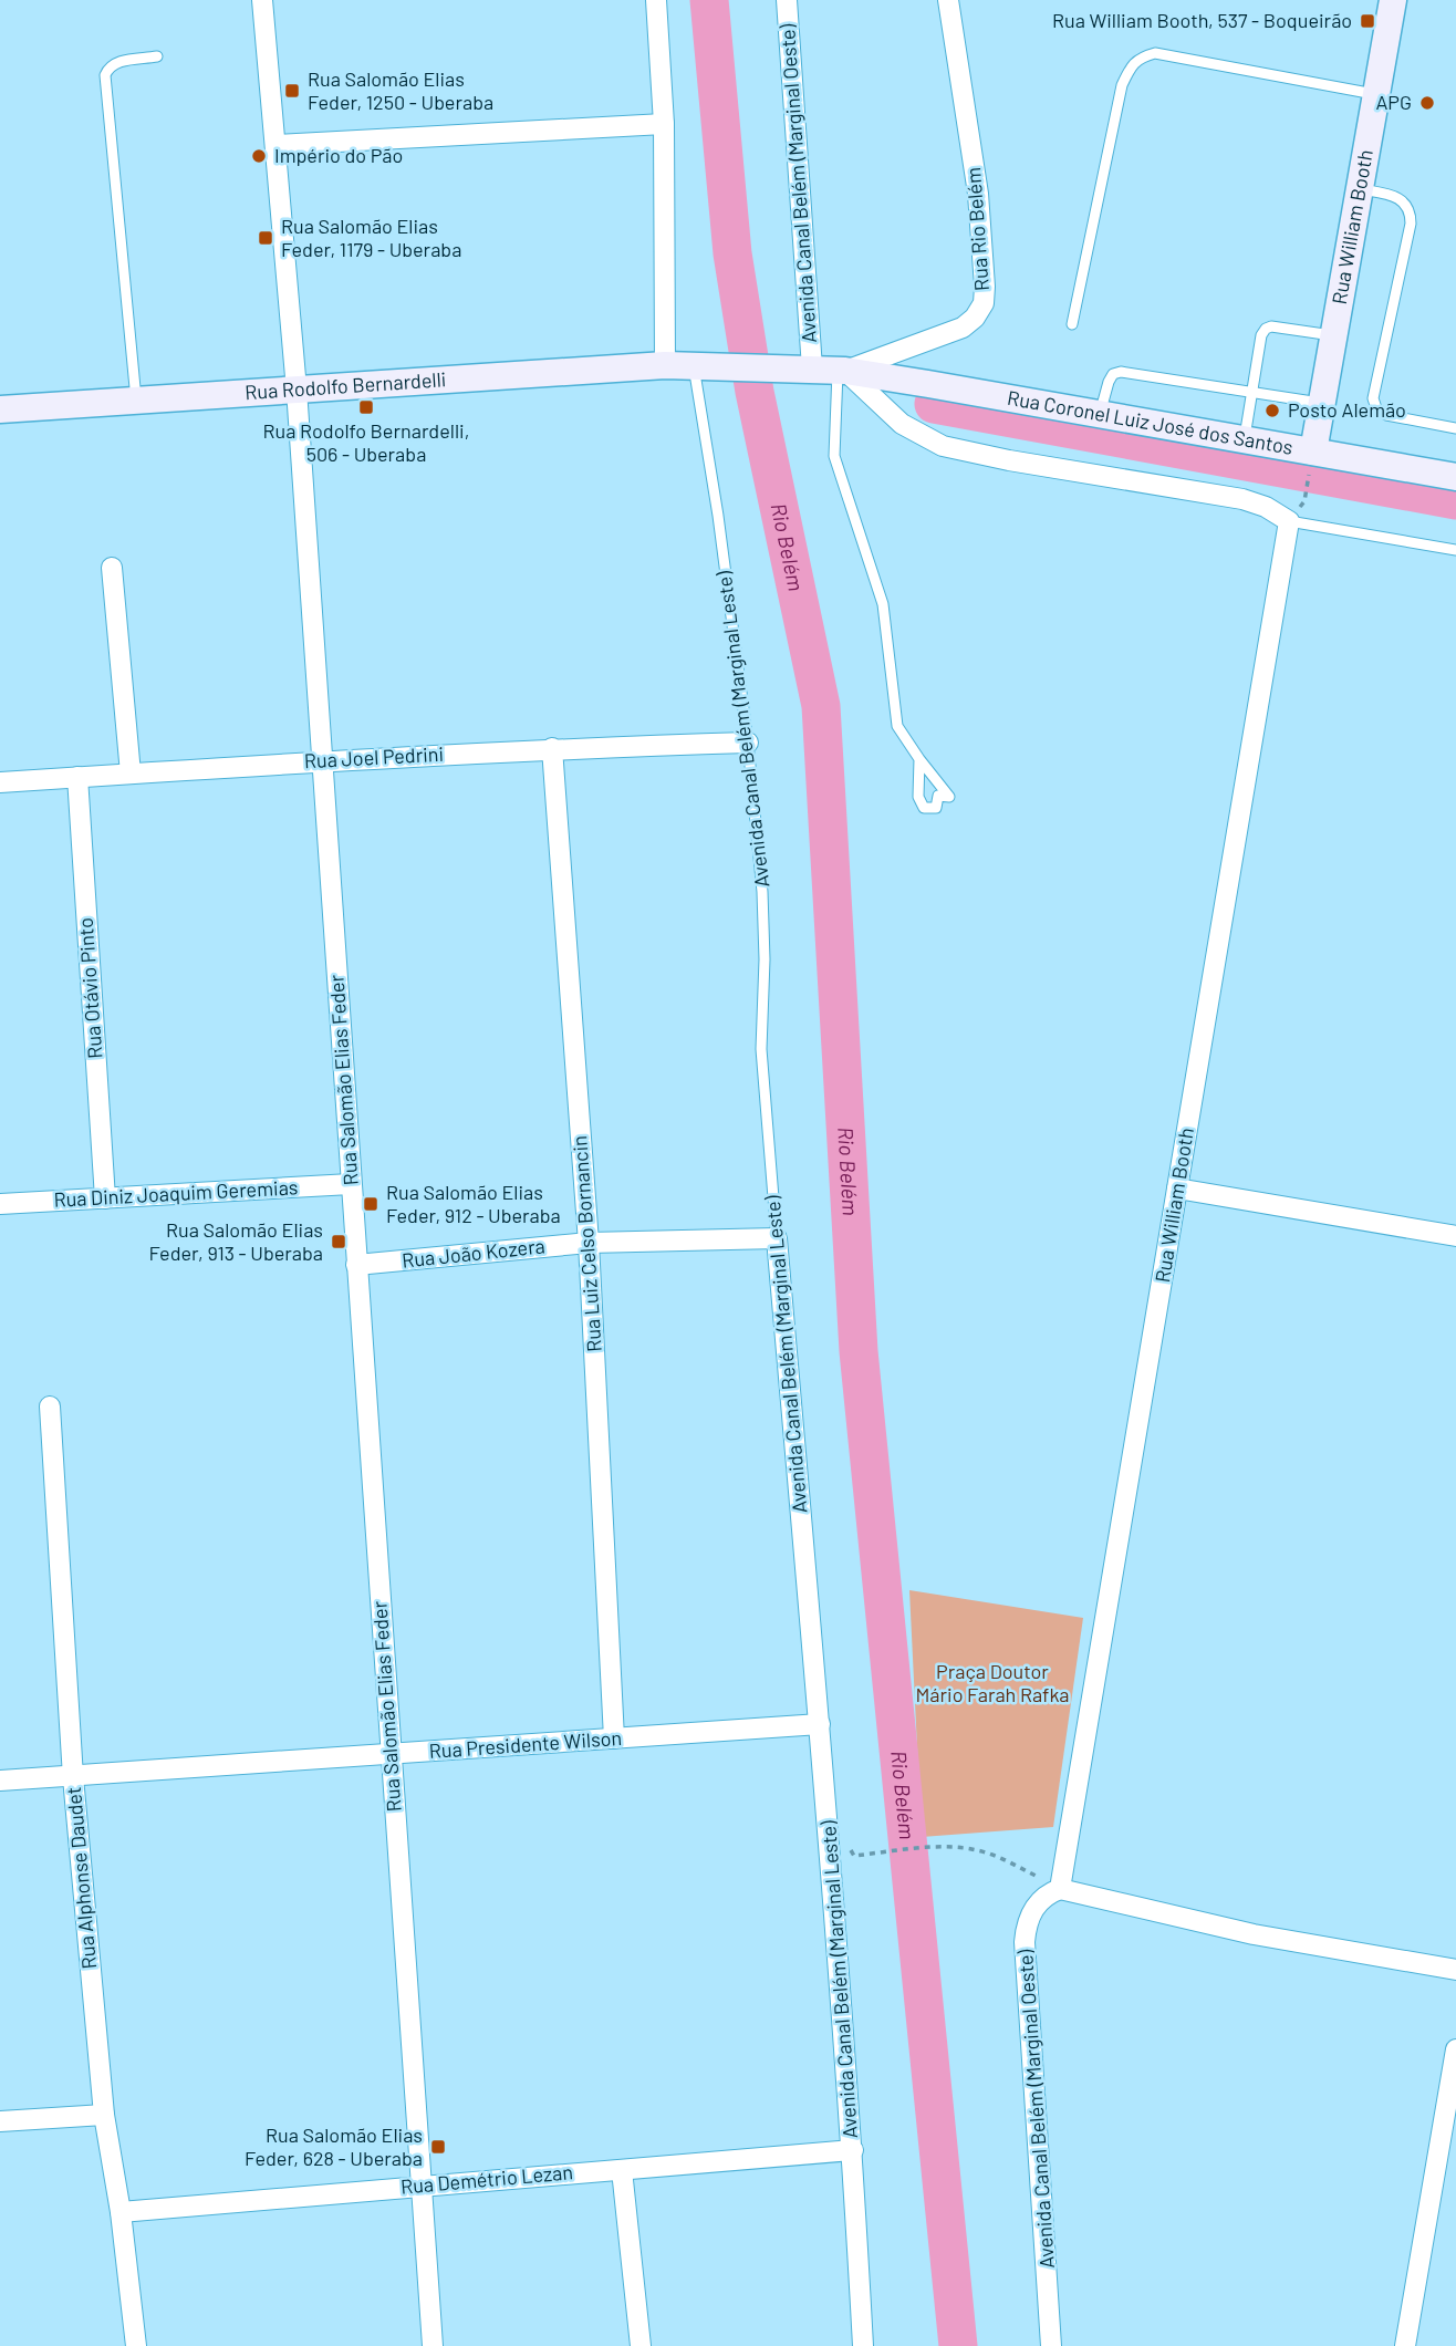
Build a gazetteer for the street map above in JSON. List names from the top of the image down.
{
  "streets": {
    "street": [
      "Avenida Canal Belém (Marginal Oeste)",
      "Rua William Booth",
      "Rua Rio Belém",
      "Rua Rodolfo Bernardelli",
      "Rua Coronel Luiz José dos Santos",
      "Avenida Canal Belém (Marginal Leste)",
      "Rua Joel Pedrini",
      "Rua Otávio Pinto",
      "Rua Salomão Elias Feder",
      "Rua Diniz Joaquim Geremias",
      "Rua Luiz Celso Bornancin",
      "Rua João Kozera",
      "Rua Presidente Wilson",
      "Rua Alphonse Daudet",
      "Rua Demétrio Lezan"
    ]
  },
  "crossings": [
    ["Avenida Canal Belém (Marginal Oeste)", "Rua William Booth"],
    ["Avenida Canal Belém (Marginal Oeste)", "Rua Rio Belém"],
    ["Avenida Canal Belém (Marginal Oeste)", "Rua Coronel Luiz José dos Santos"],
    ["Rua William Booth", "Rua Coronel Luiz José dos Santos"],
    ["Rua Rio Belém", "Rua Coronel Luiz José dos Santos"],
    ["Rua Rodolfo Bernardelli", "Rua Coronel Luiz José dos Santos"],
    ["Rua Rodolfo Bernardelli", "Avenida Canal Belém (Marginal Leste)"],
    ["Rua Rodolfo Bernardelli", "Rua Salomão Elias Feder"],
    ["Avenida Canal Belém (Marginal Leste)", "Rua Joel Pedrini"],
    ["Avenida Canal Belém (Marginal Leste)", "Rua João Kozera"],
    ["Avenida Canal Belém (Marginal Leste)", "Rua Presidente Wilson"],
    ["Avenida Canal Belém (Marginal Leste)", "Rua Demétrio Lezan"],
    ["Rua Joel Pedrini", "Rua Otávio Pinto"],
    ["Rua Joel Pedrini", "Rua Salomão Elias Feder"],
    ["Rua Joel Pedrini", "Rua Luiz Celso Bornancin"],
    ["Rua Otávio Pinto", "Rua Diniz Joaquim Geremias"],
    ["Rua Salomão Elias Feder", "Rua Diniz Joaquim Geremias"],
    ["Rua Salomão Elias Feder", "Rua João Kozera"],
    ["Rua Salomão Elias Feder", "Rua Presidente Wilson"],
    ["Rua Salomão Elias Feder", "Rua Demétrio Lezan"],
    ["Rua Luiz Celso Bornancin", "Rua João Kozera"],
    ["Rua Luiz Celso Bornancin", "Rua Presidente Wilson"],
    ["Rua Presidente Wilson", "Rua Alphonse Daudet"],
    ["Rua Alphonse Daudet", "Rua Demétrio Lezan"]
  ],
  "water": ["Rio Belém"],
  "parks": ["Praça Doutor Mário Farah Rafka"],
  "places": {
    "transit": [
      "Rua William Booth, 537 - Boqueirão",
      "Rua Salomão Elias Feder, 1250 - Uberaba",
      "Rua Salomão Elias Feder, 1179 - Uberaba",
      "Rua Rodolfo Bernardelli, 506 - Uberaba",
      "Rua Salomão Elias Feder, 912 - Uberaba",
      "Rua Salomão Elias Feder, 913 - Uberaba",
      "Rua Salomão Elias Feder, 628 - Uberaba"
    ],
    "other": ["APG", "Império do Pão", "Posto Alemão"]
  }
}
